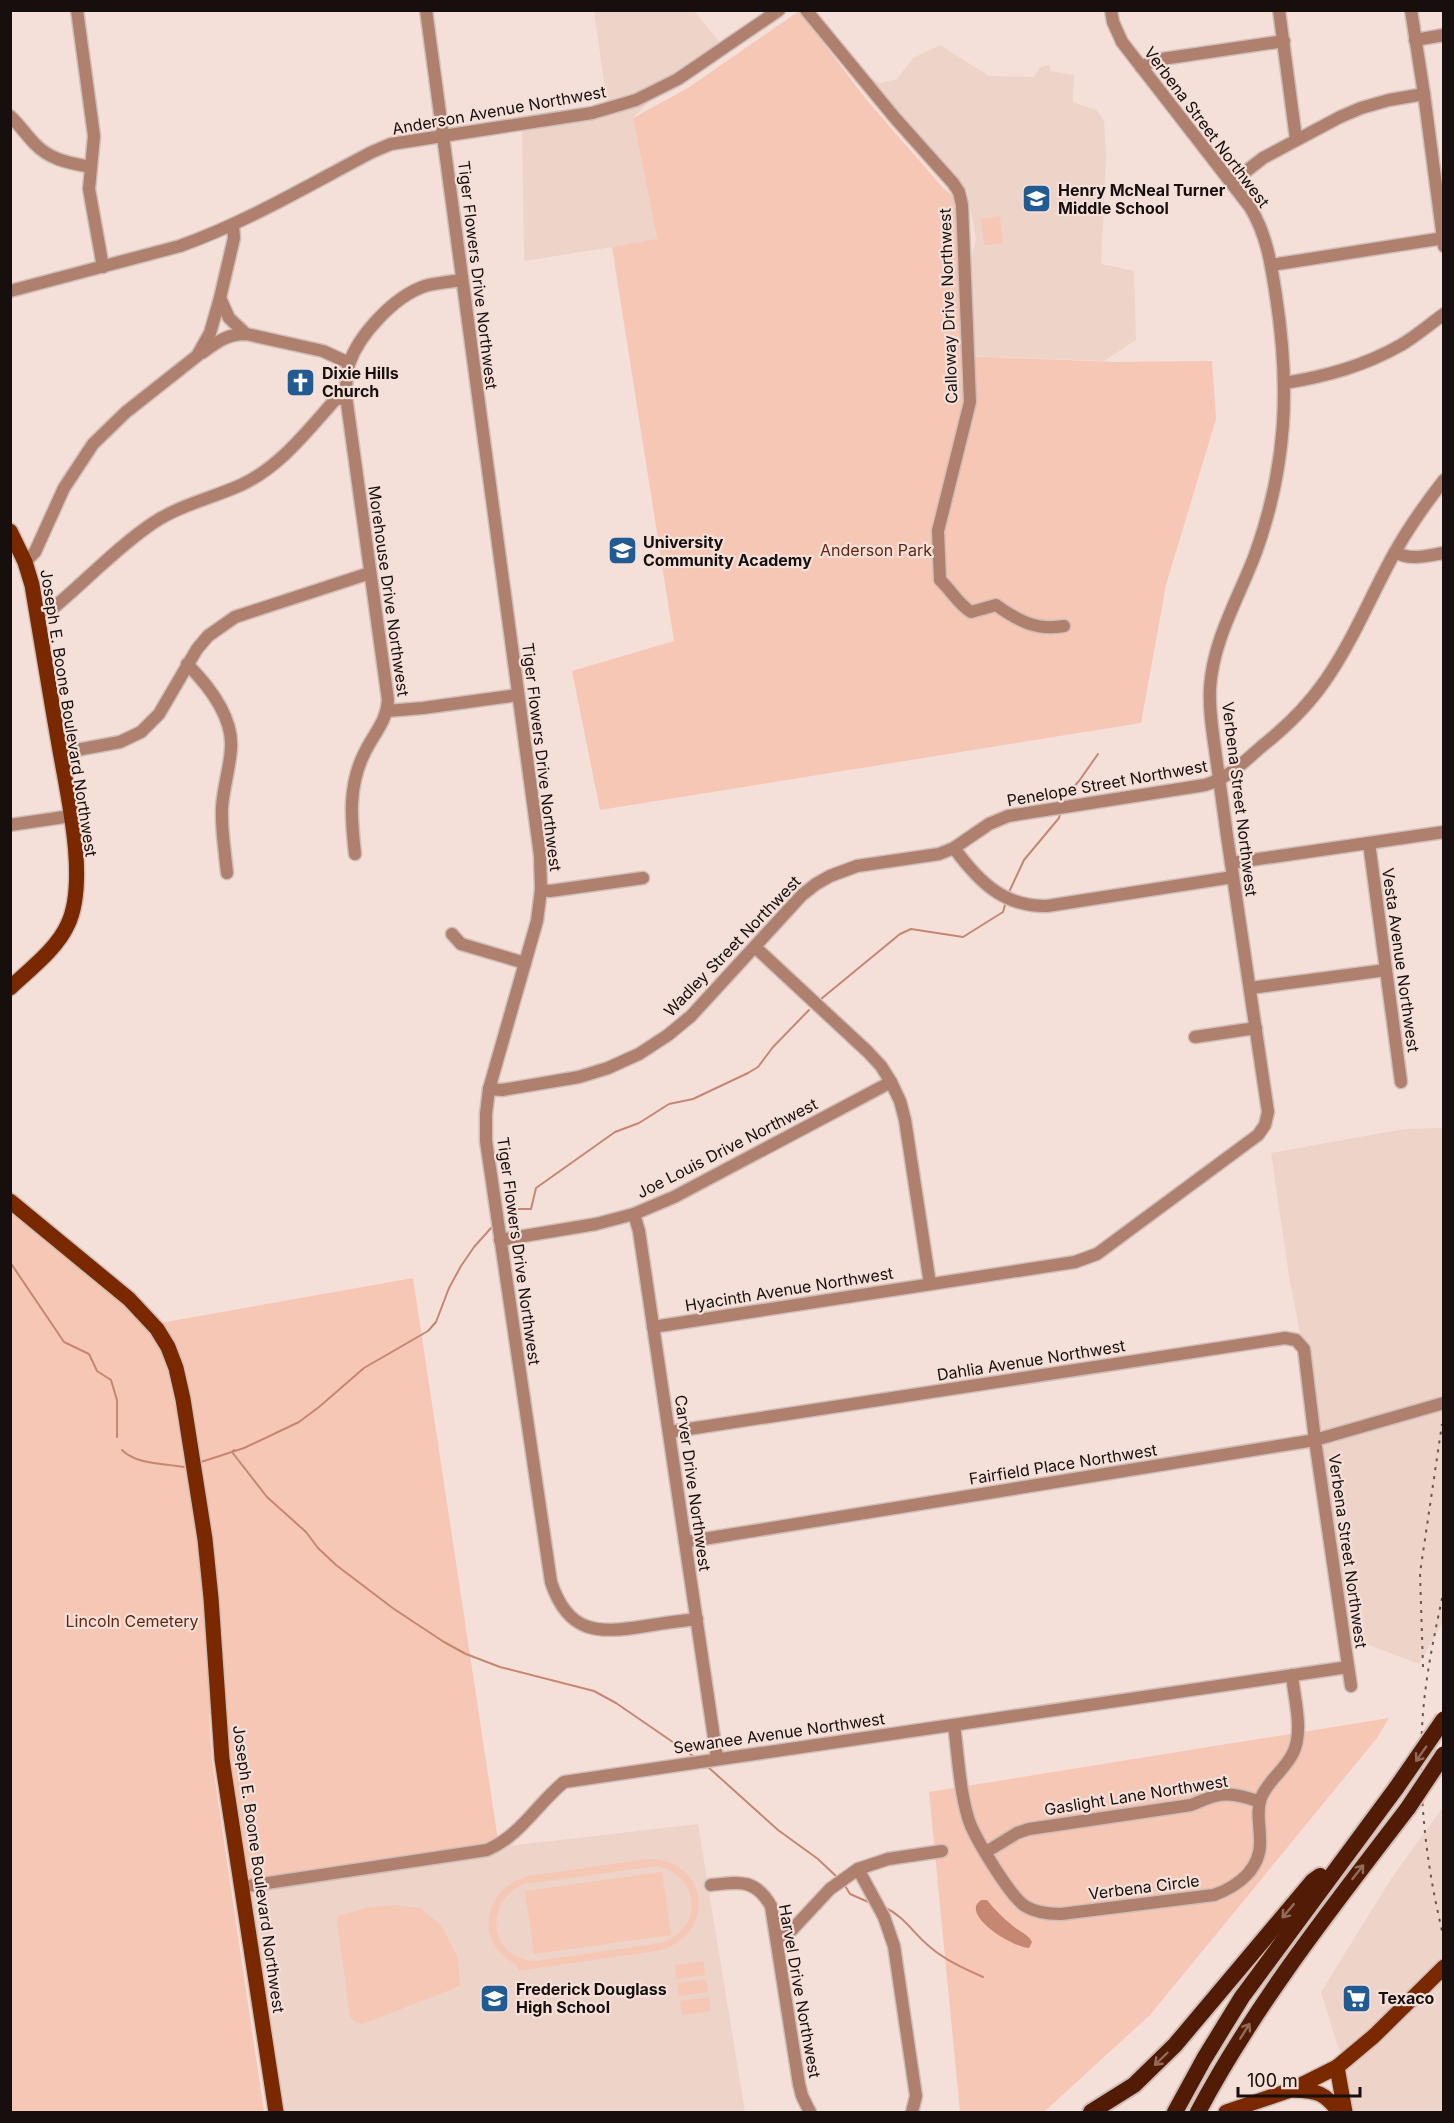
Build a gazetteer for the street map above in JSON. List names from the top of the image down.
{
  "streets": {
    "main road": ["Joseph E. Boone Boulevard Northwest"],
    "street": [
      "Anderson Avenue Northwest",
      "Verbena Street Northwest",
      "Tiger Flowers Drive Northwest",
      "Calloway Drive Northwest",
      "Morehouse Drive Northwest",
      "Penelope Street Northwest",
      "Wadley Street Northwest",
      "Vesta Avenue Northwest",
      "Joe Louis Drive Northwest",
      "Hyacinth Avenue Northwest",
      "Dahlia Avenue Northwest",
      "Fairfield Place Northwest",
      "Carver Drive Northwest",
      "Sewanee Avenue Northwest",
      "Gaslight Lane Northwest",
      "Verbena Circle",
      "Harvel Drive Northwest"
    ]
  },
  "crossings": [
    ["Anderson Avenue Northwest", "Tiger Flowers Drive Northwest"],
    ["Verbena Street Northwest", "Penelope Street Northwest"],
    ["Verbena Street Northwest", "Hyacinth Avenue Northwest"],
    ["Verbena Street Northwest", "Dahlia Avenue Northwest"],
    ["Verbena Street Northwest", "Fairfield Place Northwest"],
    ["Verbena Street Northwest", "Sewanee Avenue Northwest"],
    ["Tiger Flowers Drive Northwest", "Wadley Street Northwest"],
    ["Tiger Flowers Drive Northwest", "Joe Louis Drive Northwest"],
    ["Tiger Flowers Drive Northwest", "Carver Drive Northwest"],
    ["Joseph E. Boone Boulevard Northwest", "Sewanee Avenue Northwest"],
    ["Penelope Street Northwest", "Wadley Street Northwest"],
    ["Joe Louis Drive Northwest", "Carver Drive Northwest"],
    ["Hyacinth Avenue Northwest", "Carver Drive Northwest"],
    ["Dahlia Avenue Northwest", "Fairfield Place Northwest"],
    ["Dahlia Avenue Northwest", "Carver Drive Northwest"],
    ["Fairfield Place Northwest", "Carver Drive Northwest"],
    ["Carver Drive Northwest", "Sewanee Avenue Northwest"],
    ["Sewanee Avenue Northwest", "Verbena Circle"],
    ["Gaslight Lane Northwest", "Verbena Circle"]
  ],
  "parks": ["Anderson Park", "Lincoln Cemetery"],
  "places": {
    "school or university": ["Henry McNeal Turner Middle School", "University Community Academy", "Frederick Douglass High School"],
    "church": ["Dixie Hills Church"],
    "supermarket": ["Texaco"]
  },
  "scale_bar": "100 m"
}
